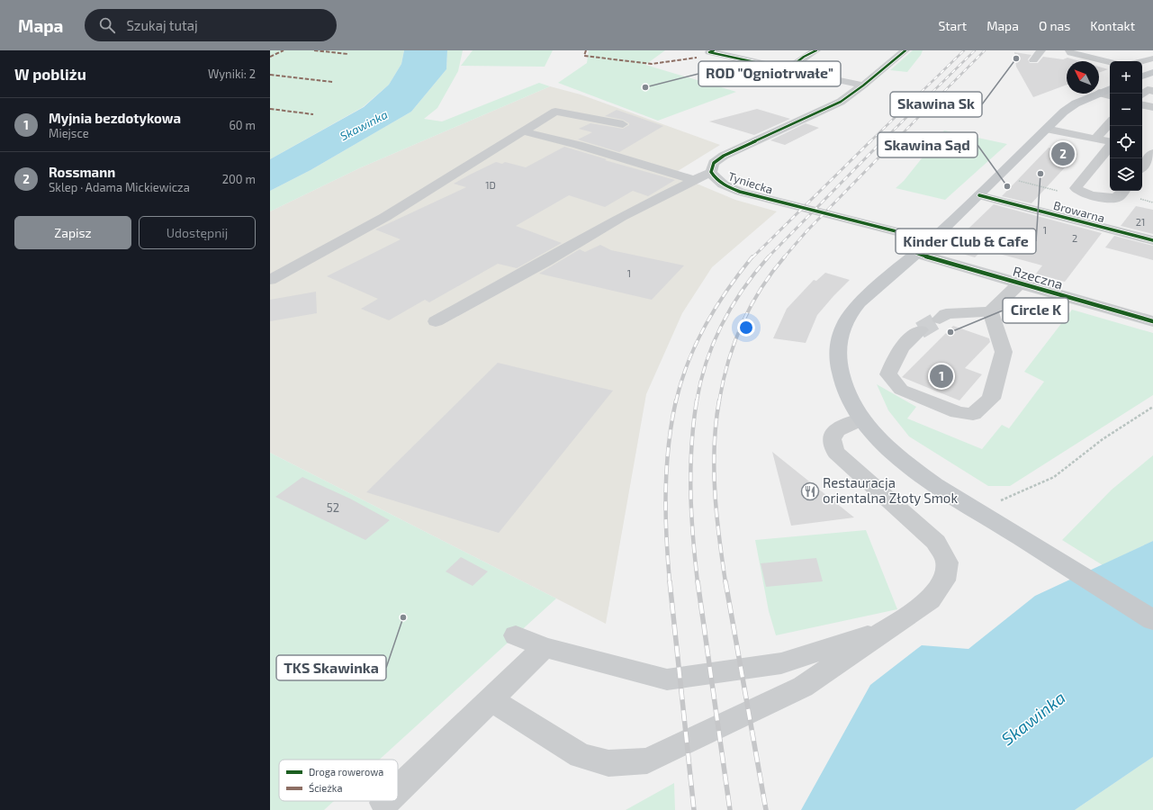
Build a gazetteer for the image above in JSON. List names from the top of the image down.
{
  "streets": {
    "street": ["Tyniecka", "Browarna", "Rzeczna"]
  },
  "water": ["Skawinka"],
  "places": {
    "other": [
      "Skawina Sk",
      "ROD \"Ogniotrwałe\"",
      "Kinder Club & Cafe",
      "Skawina Sąd",
      "Circle K",
      "TKS Skawinka"
    ],
    "restaurant": ["Restauracja orientalna Złoty Smok"]
  },
  "house_numbers": [
    "1D",
    "21",
    "1",
    "2",
    "1",
    "52"
  ],
  "legend": ["Droga rowerowa", "Ścieżka"],
  "north": "top left",
  "page": {
    "header": "Mapa",
    "search": "Szukaj tutaj",
    "nav": [
      "Start",
      "Mapa",
      "O nas",
      "Kontakt"
    ],
    "heading": ["W pobliżu", "Wyniki: 2"],
    "map_buttons": ["+", "−"],
    "list": [
      {
        "mark": "1",
        "name": "Myjnia bezdotykowa",
        "note": "Miejsce",
        "value": "60 m"
      },
      {
        "mark": "2",
        "name": "Rossmann",
        "note": "Sklep · Adama Mickiewicza",
        "value": "200 m"
      }
    ],
    "pins": ["2", "1"],
    "buttons": ["Zapisz", "Udostępnij"]
  }
}
